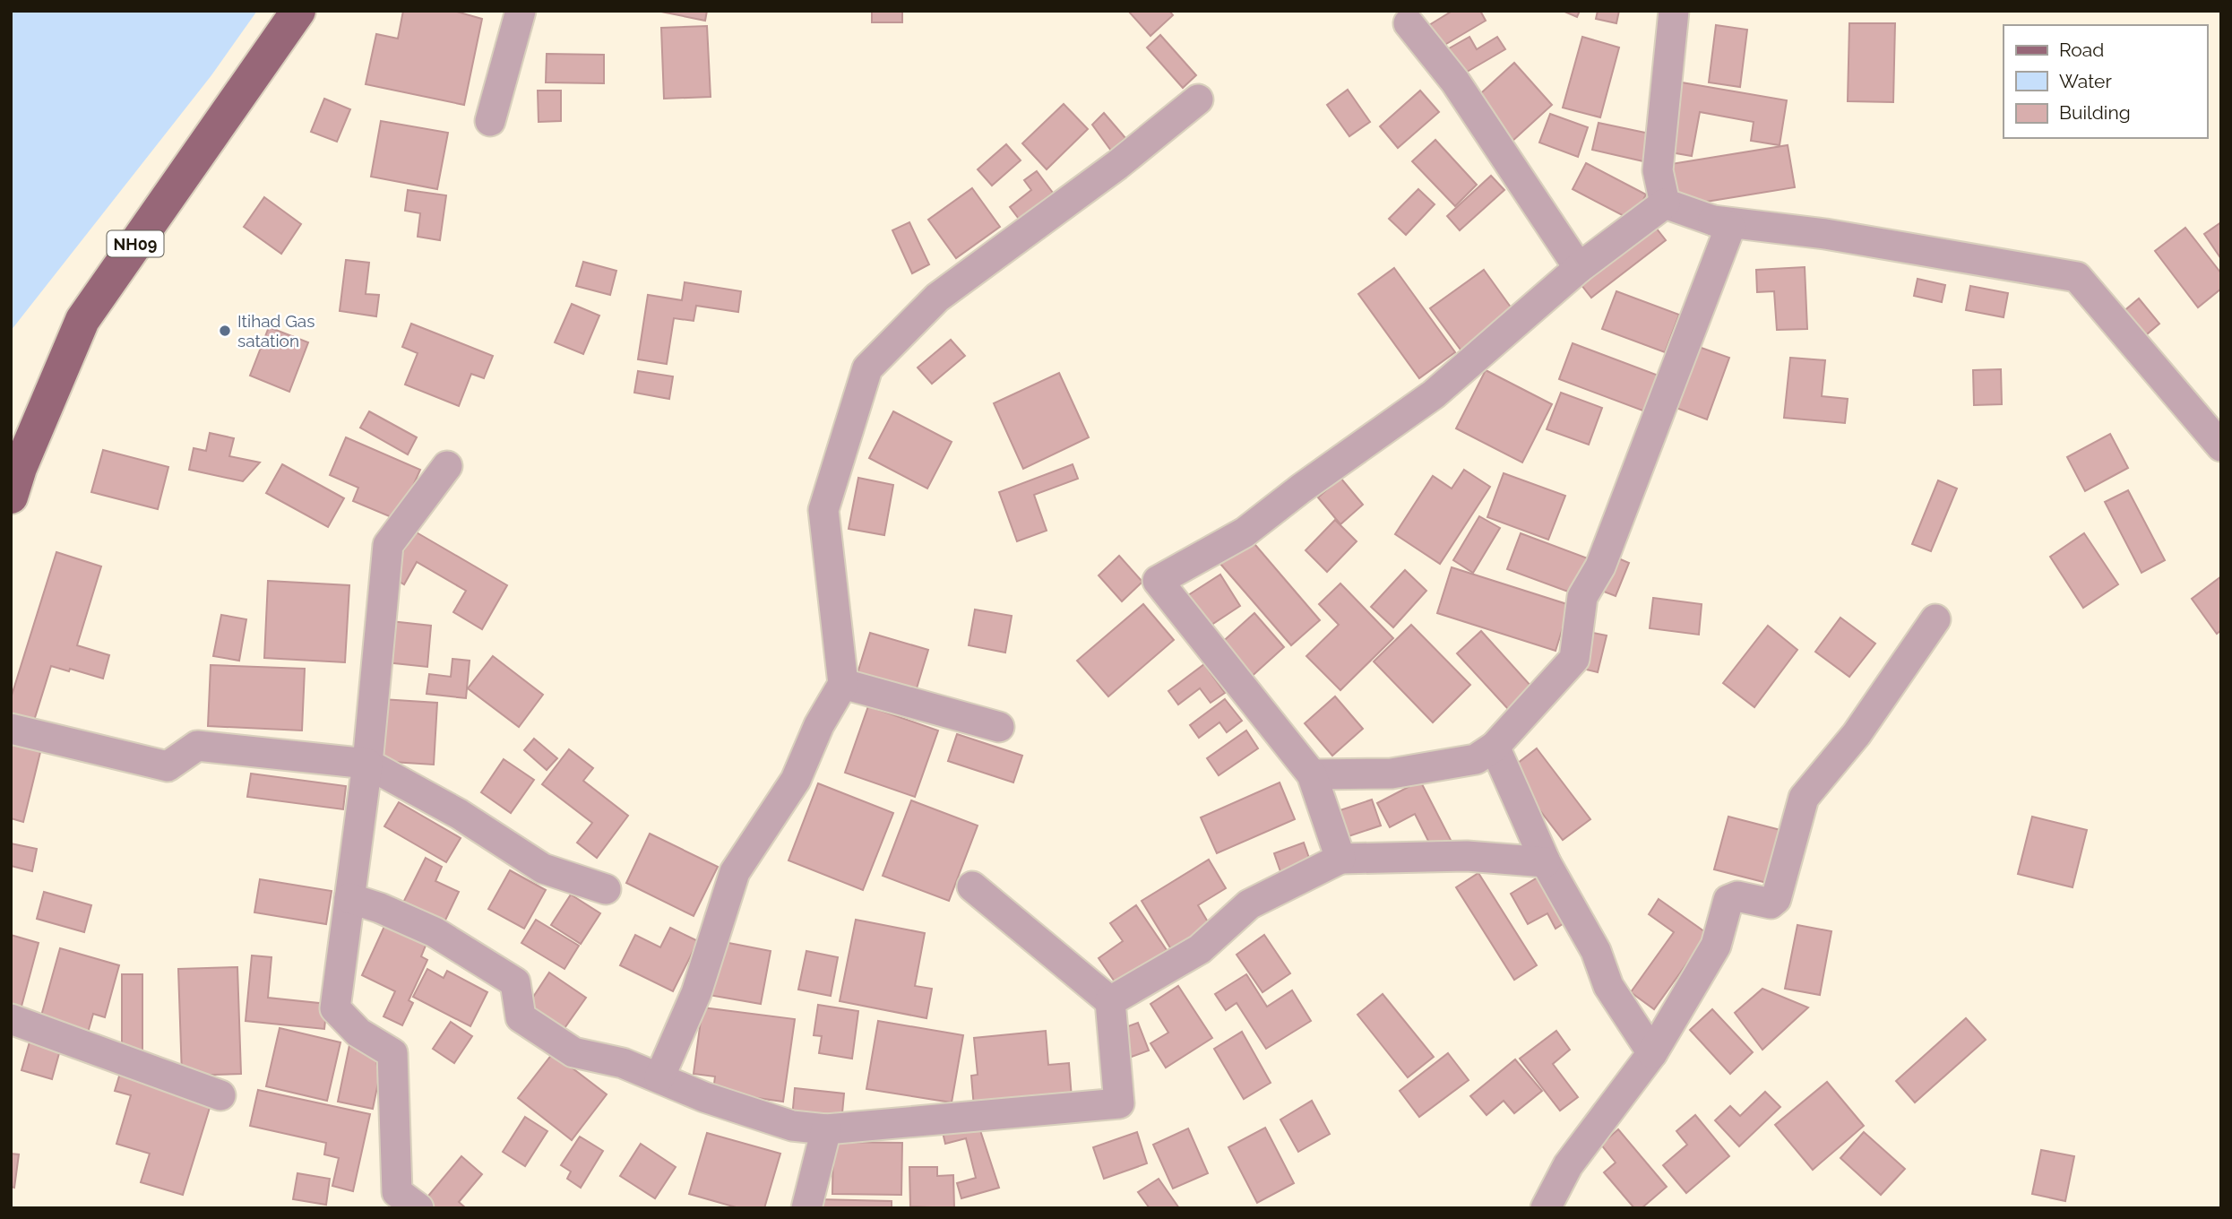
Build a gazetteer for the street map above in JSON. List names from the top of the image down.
{
  "streets": {
    "main road": ["NH09"]
  },
  "places": ["Itihad Gas satation"],
  "legend": ["Road", "Water", "Building"]
}
